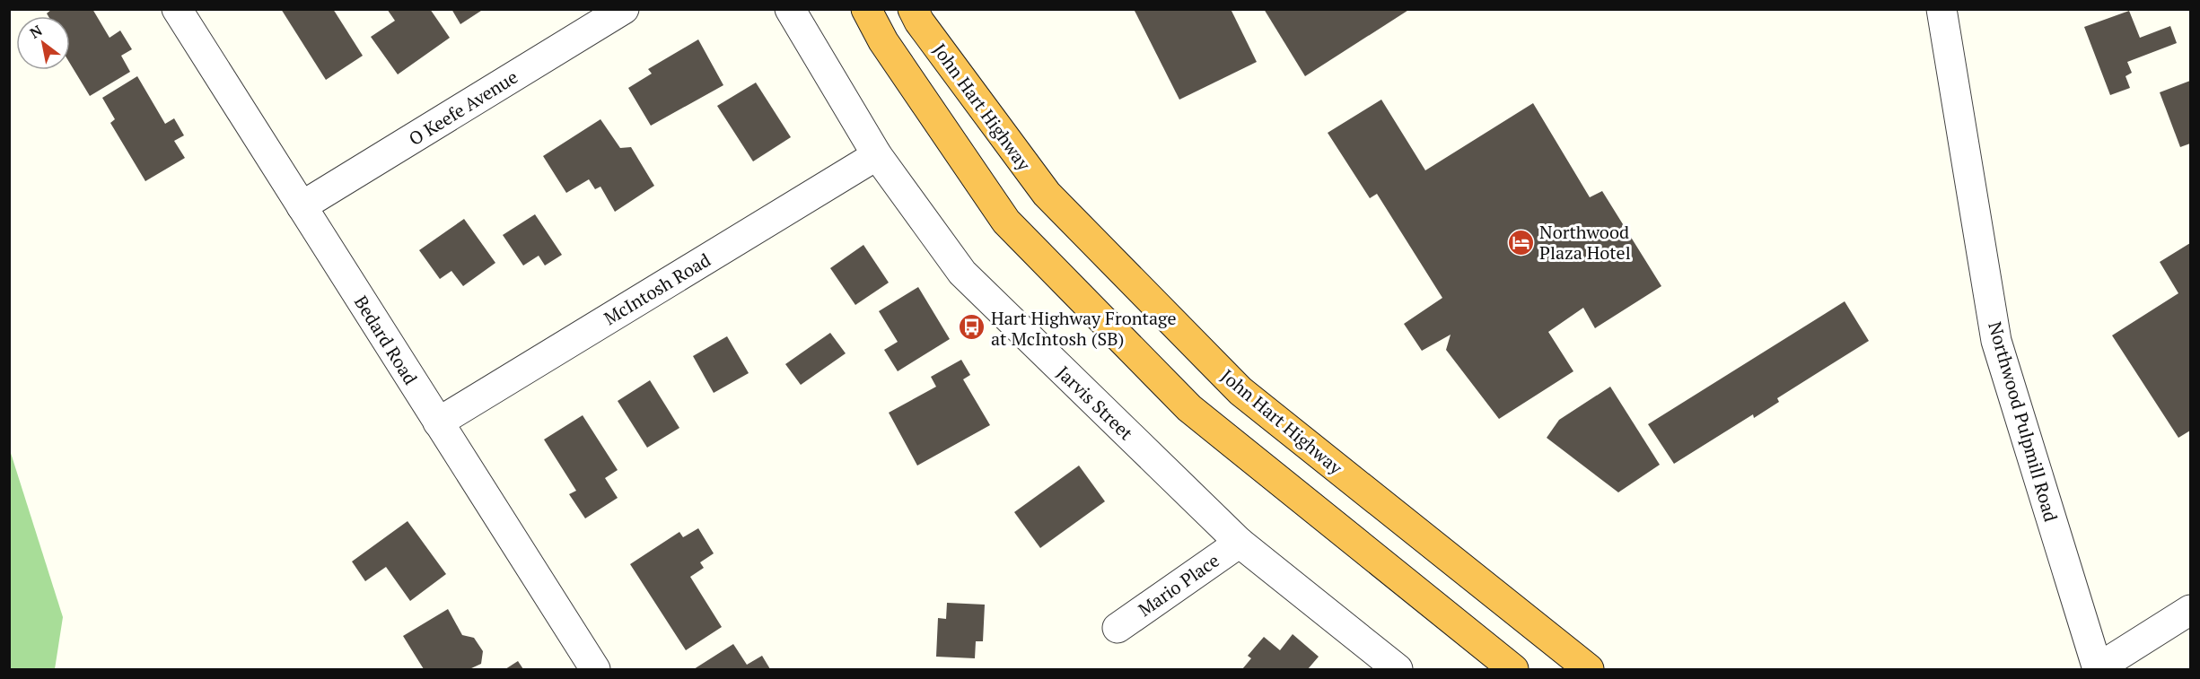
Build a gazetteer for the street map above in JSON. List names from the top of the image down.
{
  "streets": {
    "highway": ["John Hart Highway"],
    "street": [
      "O Keefe Avenue",
      "McIntosh Road",
      "Bedard Road",
      "Jarvis Street",
      "Northwood Pulpmill Road",
      "Mario Place"
    ]
  },
  "crossings": [
    ["O Keefe Avenue", "Bedard Road"],
    ["McIntosh Road", "Bedard Road"],
    ["McIntosh Road", "Jarvis Street"],
    ["Jarvis Street", "Mario Place"]
  ],
  "places": {
    "hotel": ["Northwood Plaza Hotel"],
    "bus stop": ["Hart Highway Frontage at McIntosh (SB)"]
  },
  "north": "top left"
}
